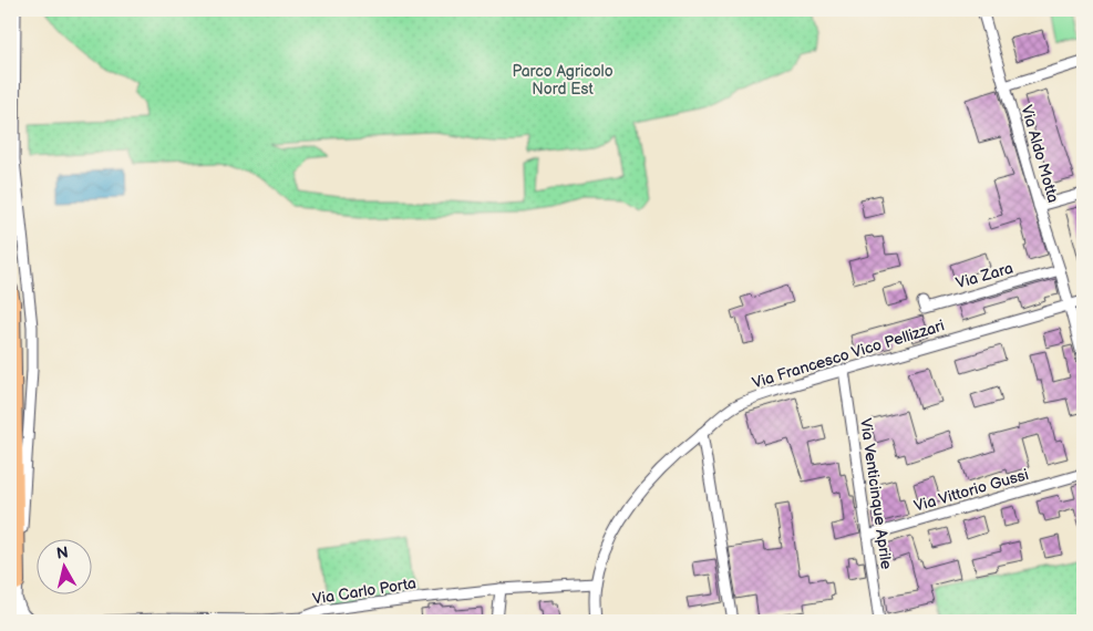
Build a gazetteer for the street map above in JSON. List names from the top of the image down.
{
  "streets": {
    "street": [
      "Via Aldo Motta",
      "Via Zara",
      "Via Francesco Vico Pellizzari",
      "Via Vittorio Gussi",
      "Via Venticinque Aprile",
      "Via Carlo Porta"
    ]
  },
  "crossings": [
    ["Via Aldo Motta", "Via Zara"],
    ["Via Aldo Motta", "Via Francesco Vico Pellizzari"],
    ["Via Francesco Vico Pellizzari", "Via Venticinque Aprile"],
    ["Via Francesco Vico Pellizzari", "Via Carlo Porta"],
    ["Via Vittorio Gussi", "Via Venticinque Aprile"]
  ],
  "parks": ["Parco Agricolo Nord Est"],
  "north": "top"
}
